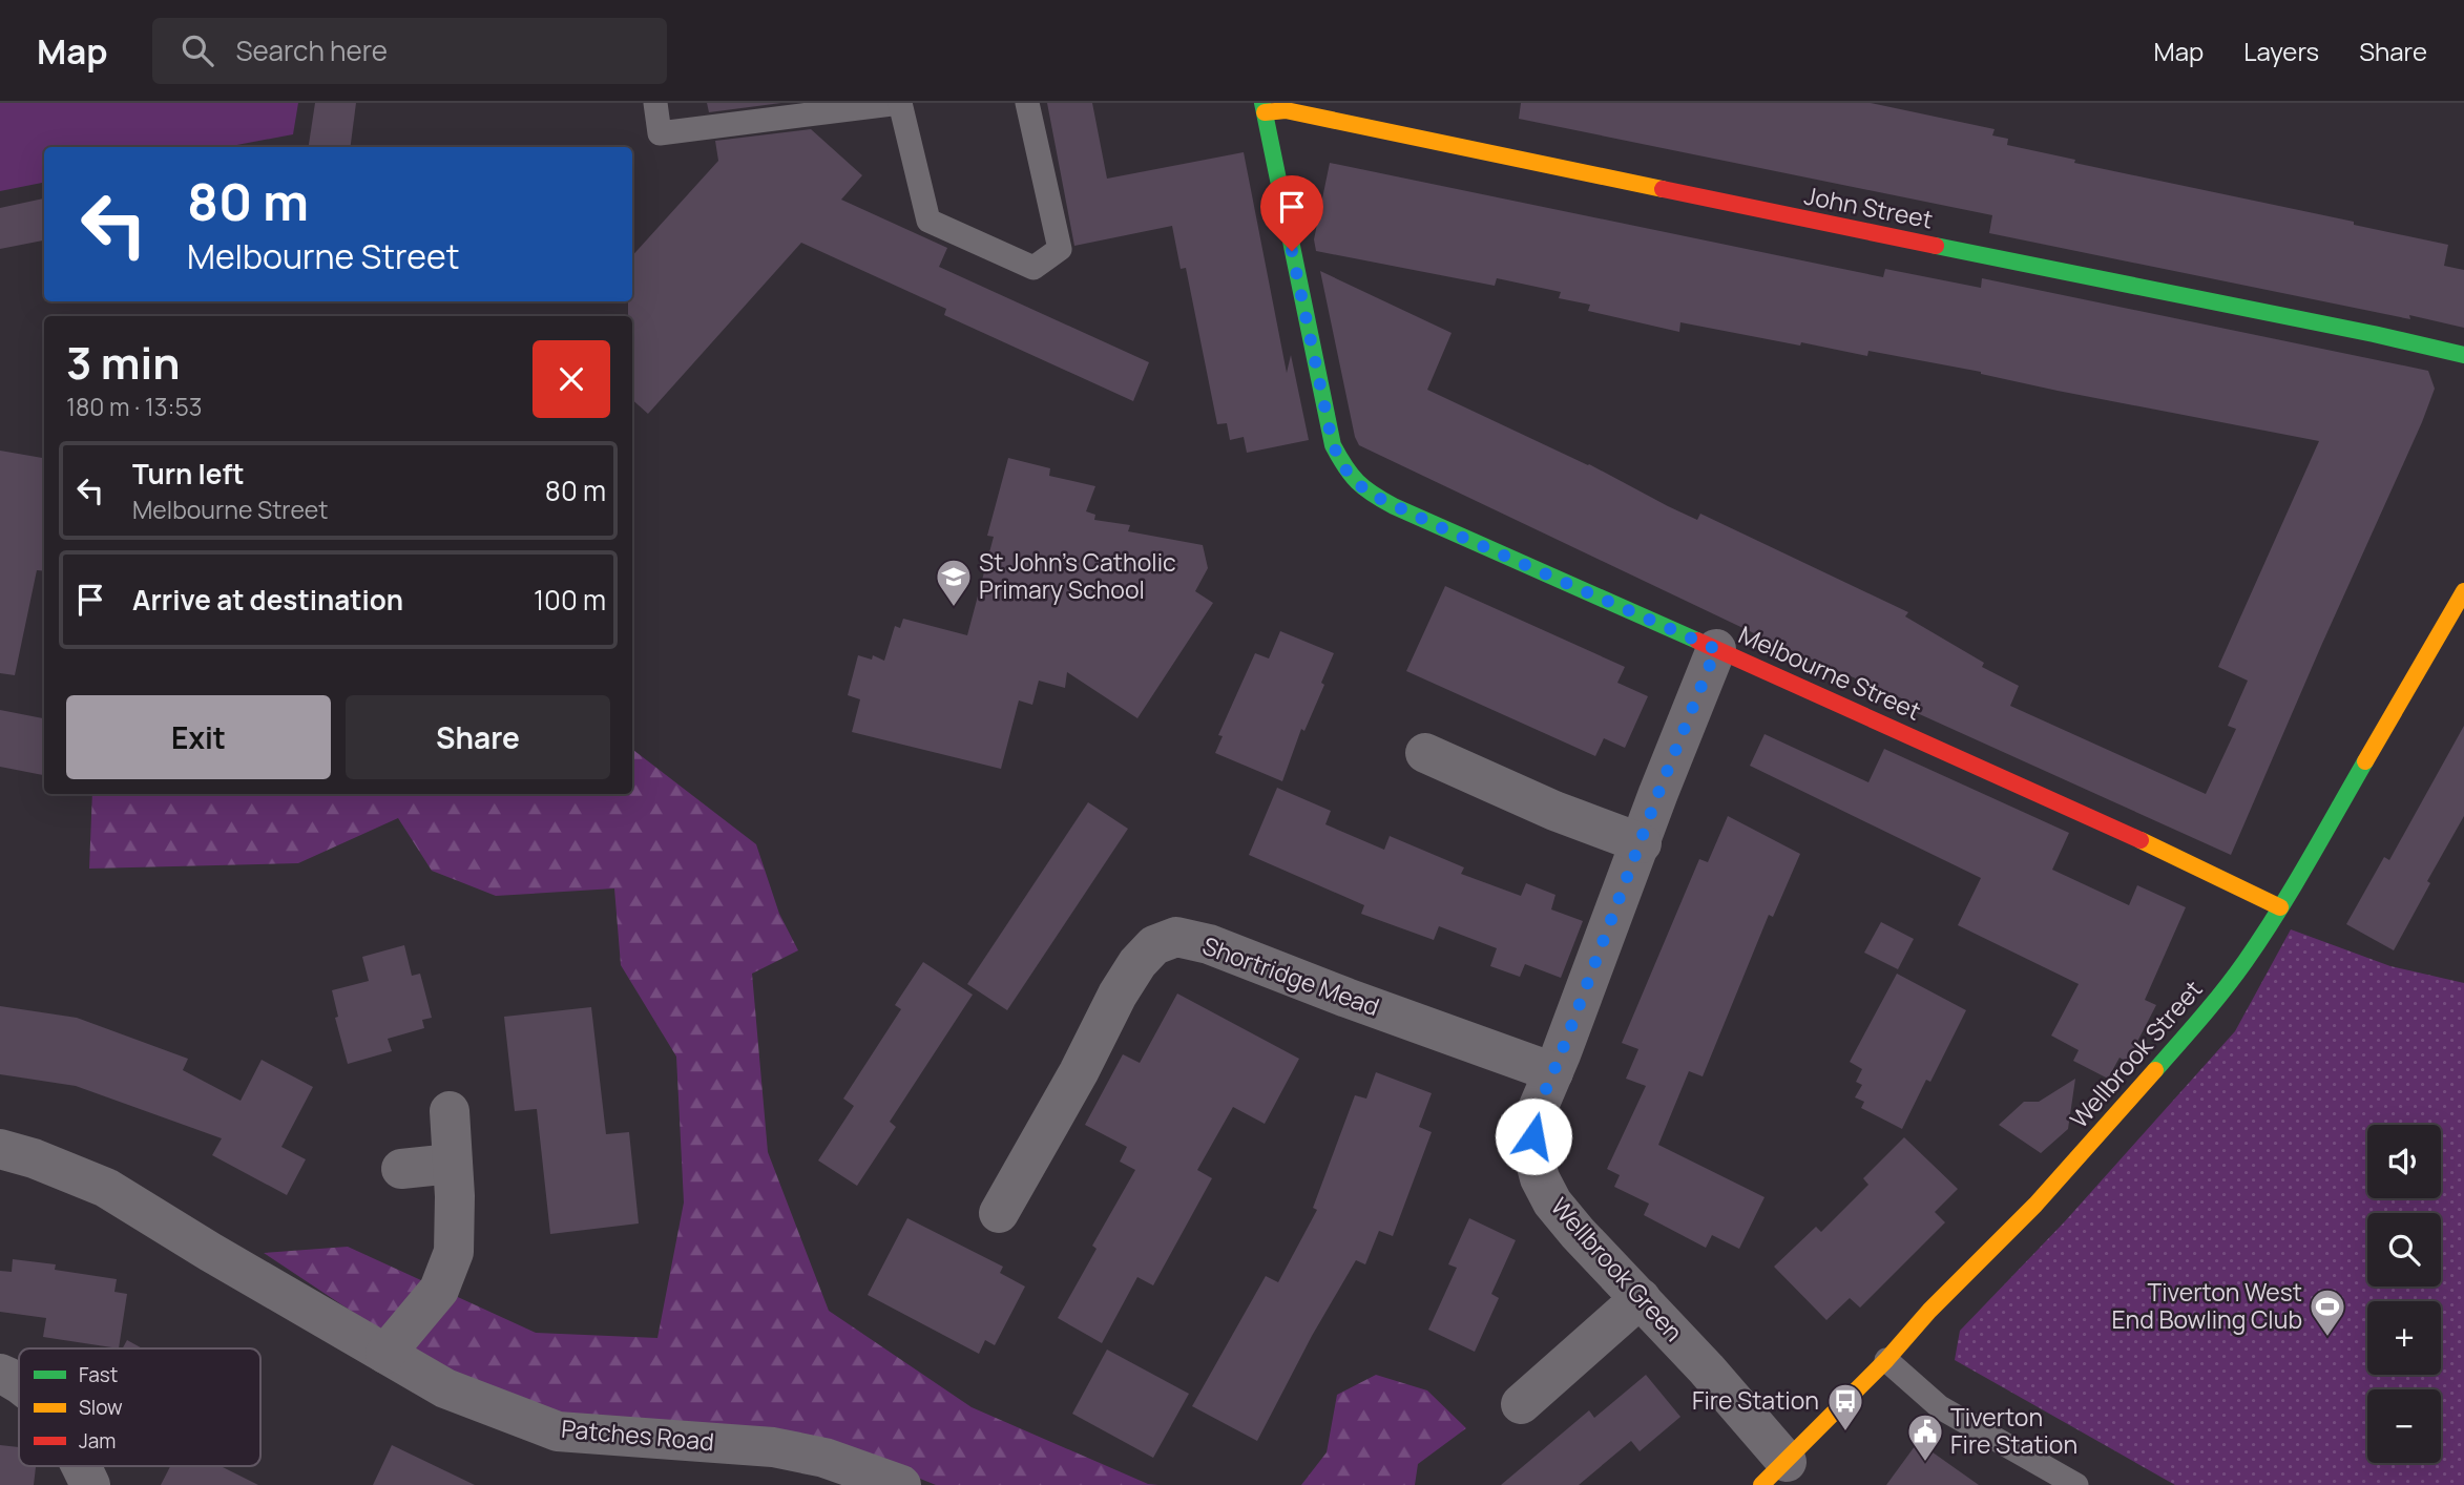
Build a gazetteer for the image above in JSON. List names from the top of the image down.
{
  "streets": {
    "street": [
      "John Street",
      "Melbourne Street",
      "Shortridge Mead",
      "Wellbrook Street",
      "Wellbrook Green",
      "Patches Road"
    ]
  },
  "crossings": [
    ["John Street", "Melbourne Street"],
    ["Melbourne Street", "Wellbrook Street"],
    ["Melbourne Street", "Wellbrook Green"],
    ["Shortridge Mead", "Wellbrook Green"],
    ["Wellbrook Street", "Wellbrook Green"]
  ],
  "places": {
    "school or university": ["St John's Catholic Primary School"],
    "sports": ["Tiverton West End Bowling Club"],
    "bus stop": ["Fire Station"],
    "public building": ["Tiverton Fire Station"]
  },
  "legend": ["Fast", "Slow", "Jam"],
  "page": {
    "header": "Map",
    "search": "Search here",
    "nav": ["Map", "Layers", "Share"],
    "turn": ["80 m", "Melbourne Street"],
    "heading": ["3 min", "180 m · 13:53"],
    "list": [
      {
        "name": "Turn left",
        "note": "Melbourne Street",
        "value": "80 m"
      },
      {
        "name": "Arrive at destination",
        "value": "100 m"
      }
    ],
    "buttons": ["Exit", "Share"],
    "map_buttons": ["+", "−"]
  }
}
